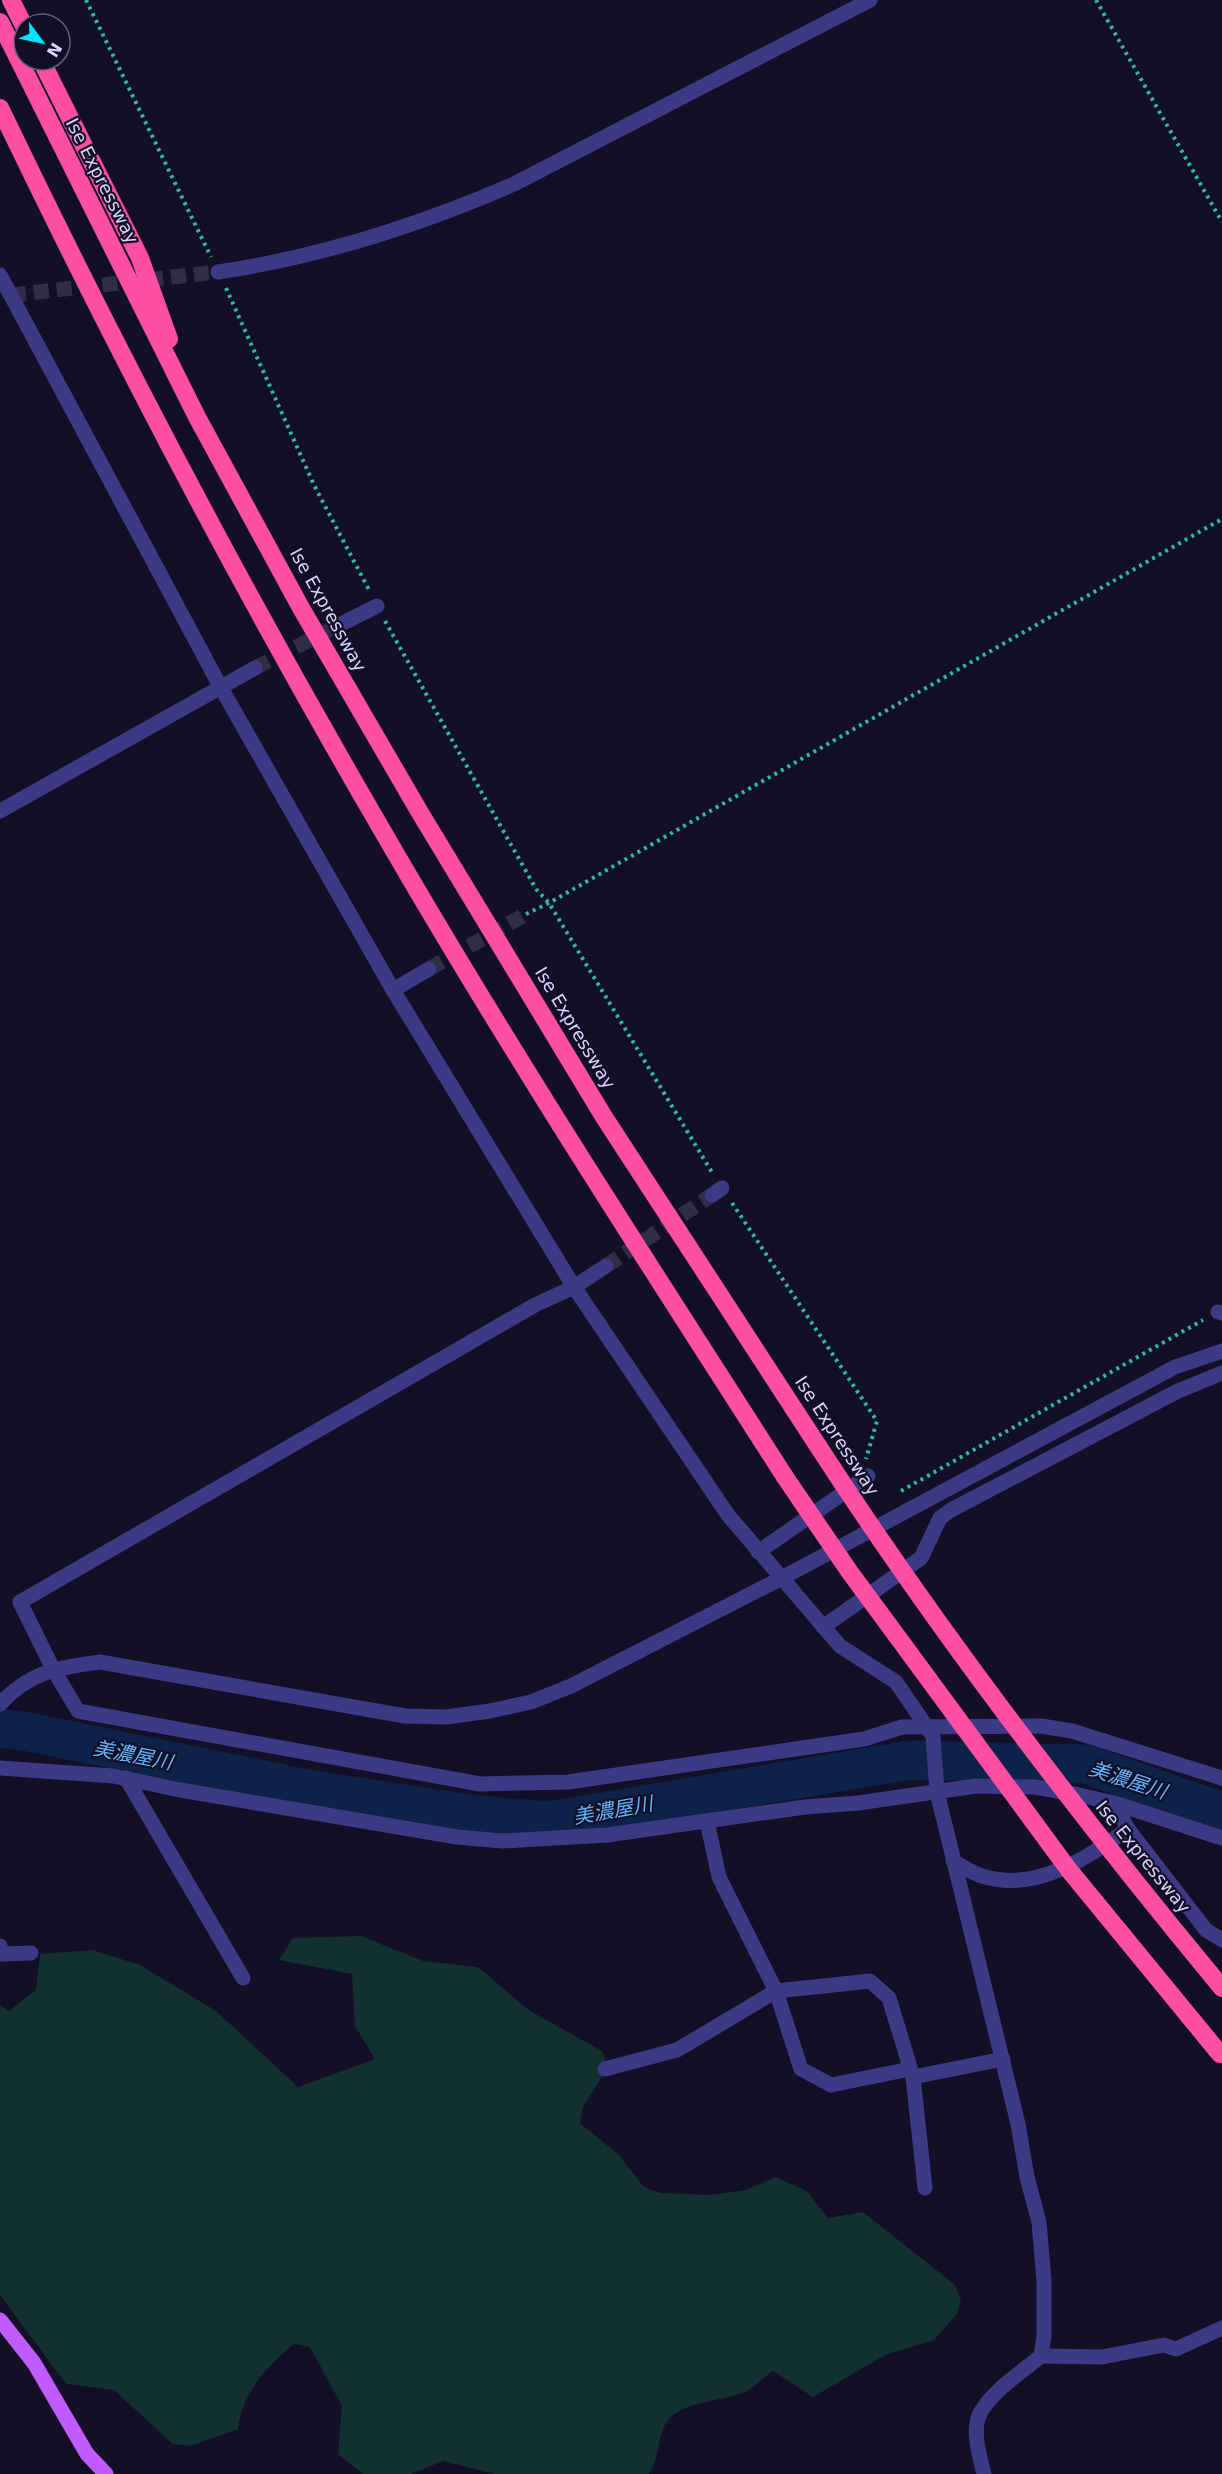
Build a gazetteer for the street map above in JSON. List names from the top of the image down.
{
  "streets": {
    "highway": ["Ise Expressway"]
  },
  "water": ["美濃屋川"],
  "north": "bottom right"
}
